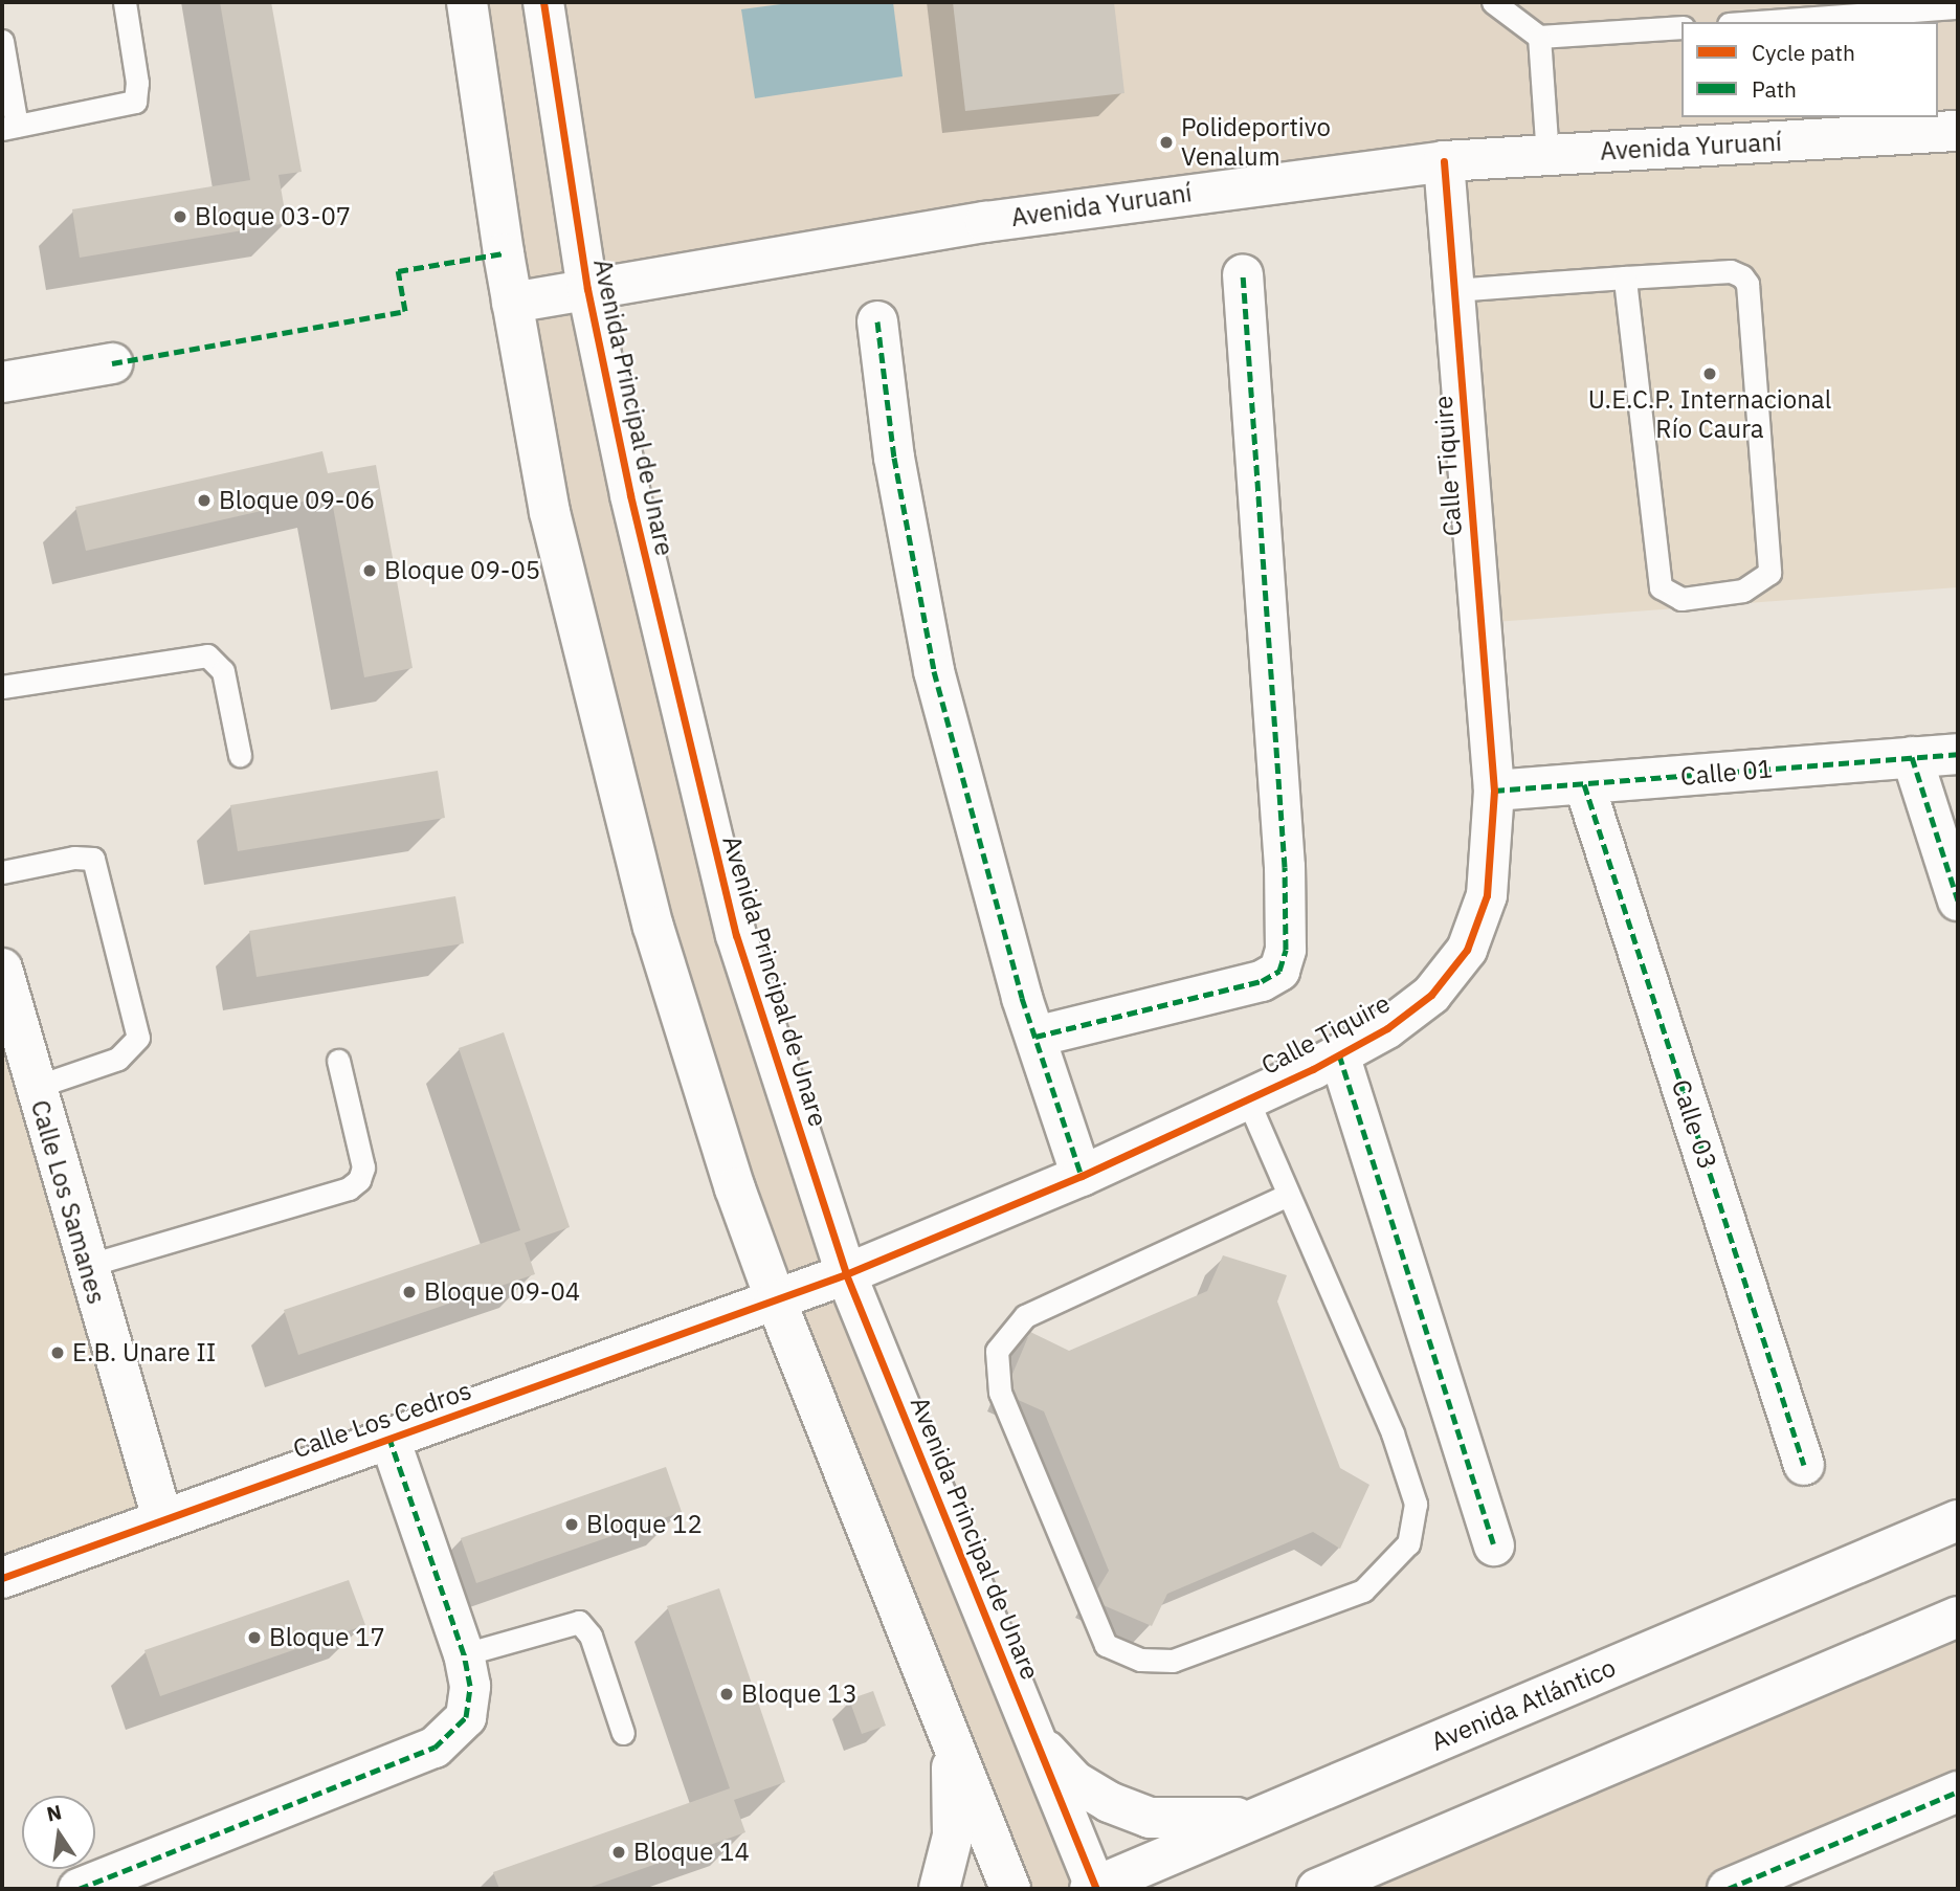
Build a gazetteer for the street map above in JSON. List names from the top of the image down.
{
  "streets": {
    "street": [
      "Avenida Yuruaní",
      "Avenida Principal de Unare",
      "Calle Tiquire",
      "Calle 01",
      "Calle 03",
      "Calle Los Samanes",
      "Calle Los Cedros",
      "Avenida Atlántico"
    ]
  },
  "crossings": [
    ["Avenida Yuruaní", "Avenida Principal de Unare"],
    ["Avenida Yuruaní", "Calle Tiquire"],
    ["Avenida Principal de Unare", "Calle Tiquire"],
    ["Avenida Principal de Unare", "Avenida Atlántico"],
    ["Calle Tiquire", "Calle 01"],
    ["Calle Tiquire", "Calle Los Cedros"],
    ["Calle 01", "Calle 03"],
    ["Calle Los Samanes", "Calle Los Cedros"]
  ],
  "places": [
    "Polideportivo Venalum",
    "Bloque 03-07",
    "U.E.C.P. Internacional Río Caura",
    "Bloque 09-06",
    "Bloque 09-05",
    "Bloque 09-04",
    "E.B. Unare II",
    "Bloque 12",
    "Bloque 17",
    "Bloque 13",
    "Bloque 14"
  ],
  "legend": ["Cycle path", "Path"],
  "north": "top"
}
